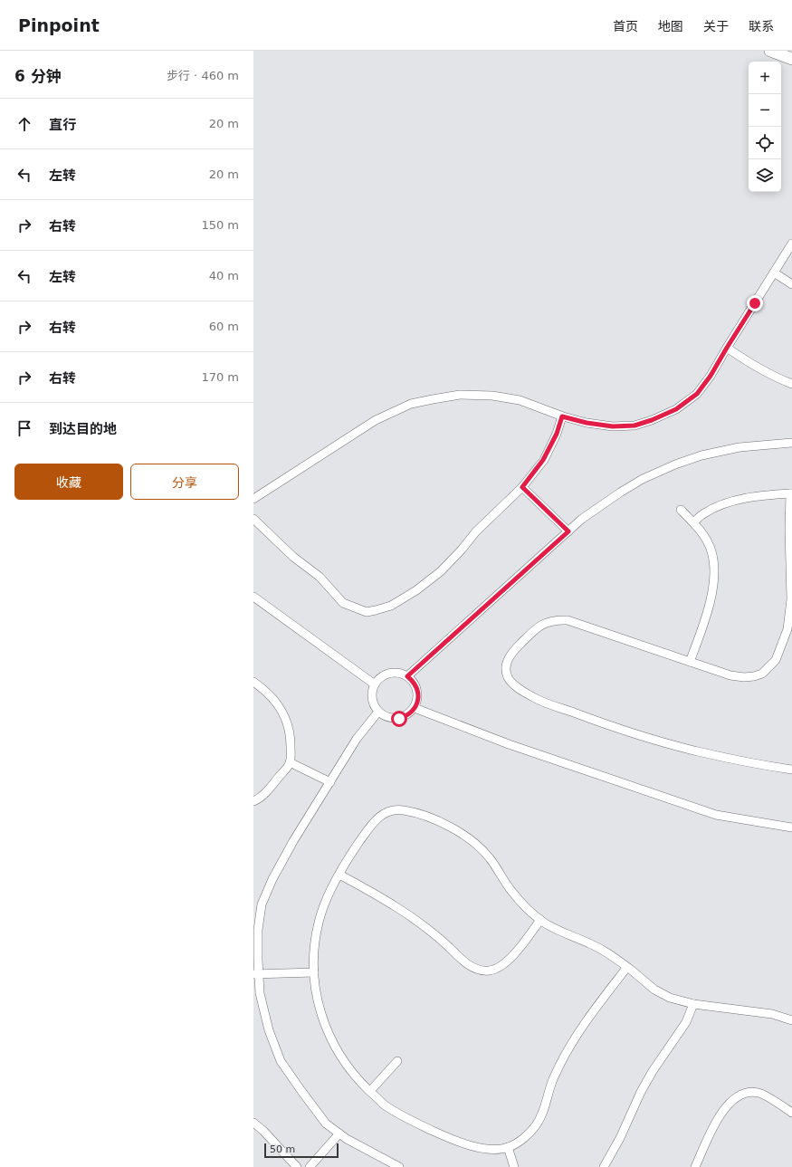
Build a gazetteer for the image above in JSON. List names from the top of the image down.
{
  "scale_bar": "50 m",
  "page": {
    "header": "Pinpoint",
    "nav": [
      "首页",
      "地图",
      "关于",
      "联系"
    ],
    "heading": ["6 分钟", "步行 · 460 m"],
    "map_buttons": ["+", "−"],
    "list": [
      ["直行", "20 m"],
      ["左转", "20 m"],
      ["右转", "150 m"],
      ["左转", "40 m"],
      ["右转", "60 m"],
      ["右转", "170 m"],
      "到达目的地"
    ],
    "buttons": ["收藏", "分享"],
    "scale": "50 m"
  }
}
